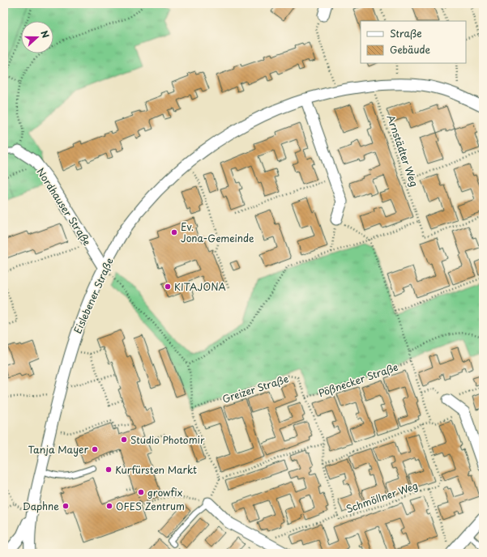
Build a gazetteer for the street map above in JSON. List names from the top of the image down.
{
  "streets": {
    "street": ["Nordhauser Straße", "Eislebener Straße"],
    "path": [
      "Arnstädter Weg",
      "Pößnecker Straße",
      "Greizer Straße",
      "Schmöllner Weg"
    ]
  },
  "crossings": [
    ["Arnstädter Weg", "Eislebener Straße"],
    ["Nordhauser Straße", "Eislebener Straße"],
    ["Pößnecker Straße", "Greizer Straße"]
  ],
  "places": [
    "Ev. Jona-Gemeinde",
    "KITAJONA",
    "Studio Photomir",
    "Tanja Mayer",
    "Kurfürsten Markt",
    "growfix",
    "Daphne",
    "OFES Zentrum"
  ],
  "legend": ["Straße", "Gebäude"],
  "north": "right"
}
